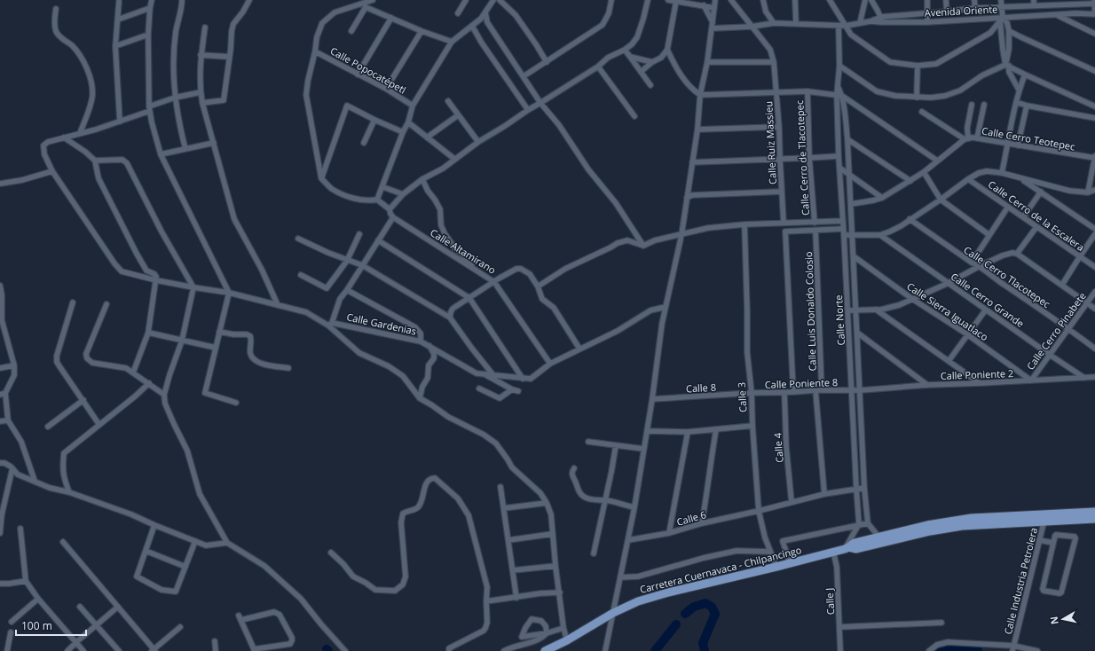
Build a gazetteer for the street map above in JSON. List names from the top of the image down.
{
  "streets": {
    "main road": ["Carretera Cuernavaca - Chilpancingo"],
    "street": [
      "Avenida Oriente",
      "Calle Popocatépetl",
      "Calle Cerro Teotepec",
      "Calle Ruiz Massieu",
      "Calle Cerro de Tlacotepec",
      "Calle Cerro de la Escalera",
      "Calle Altamirano",
      "Calle Cerro Tlacotepec",
      "Calle Cerro Grande",
      "Calle Luis Donaldo Colosio",
      "Calle Sierra Iguatlaco",
      "Calle Norte",
      "Calle Gardenias",
      "Calle Cerro Pinabete",
      "Calle Poniente 2",
      "Calle Poniente 8",
      "Calle 8",
      "Calle 3",
      "Calle 4",
      "Calle 6",
      "Calle Industria Petrolera",
      "Calle J"
    ]
  },
  "crossings": [
    ["Avenida Oriente", "Calle Ruiz Massieu"],
    ["Avenida Oriente", "Calle Norte"],
    ["Calle Altamirano", "Calle Gardenias"],
    ["Calle Cerro Tlacotepec", "Calle Cerro Pinabete"],
    ["Calle Cerro Grande", "Calle Cerro Pinabete"],
    ["Calle Cerro Grande", "Calle Poniente 2"],
    ["Calle Luis Donaldo Colosio", "Calle Poniente 8"],
    ["Calle Sierra Iguatlaco", "Calle Norte"],
    ["Calle Sierra Iguatlaco", "Calle Cerro Pinabete"],
    ["Calle Sierra Iguatlaco", "Calle Poniente 2"],
    ["Calle Norte", "Calle Poniente 2"],
    ["Calle Norte", "Calle Poniente 8"],
    ["Calle Norte", "Calle 6"],
    ["Calle Cerro Pinabete", "Calle Poniente 2"],
    ["Calle Poniente 2", "Calle Poniente 8"],
    ["Calle Poniente 8", "Calle 8"],
    ["Calle Poniente 8", "Calle 3"],
    ["Calle Poniente 8", "Calle 4"],
    ["Calle 8", "Calle 3"],
    ["Calle 3", "Calle 6"],
    ["Calle 3", "Carretera Cuernavaca - Chilpancingo"],
    ["Calle 4", "Calle 6"],
    ["Carretera Cuernavaca - Chilpancingo", "Calle Industria Petrolera"],
    ["Carretera Cuernavaca - Chilpancingo", "Calle J"]
  ],
  "scale_bar": "100 m",
  "north": "left"
}
